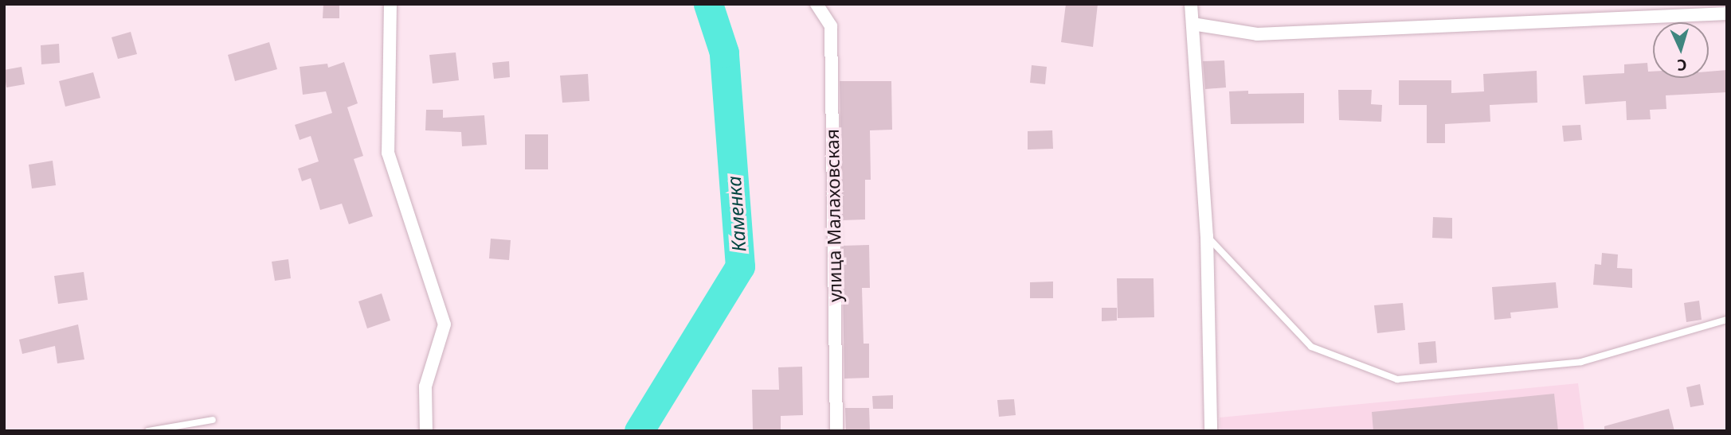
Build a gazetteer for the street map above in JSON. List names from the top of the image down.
{
  "streets": {
    "street": ["улица Малаховская"]
  },
  "water": ["Каменка"],
  "north": "bottom"
}
